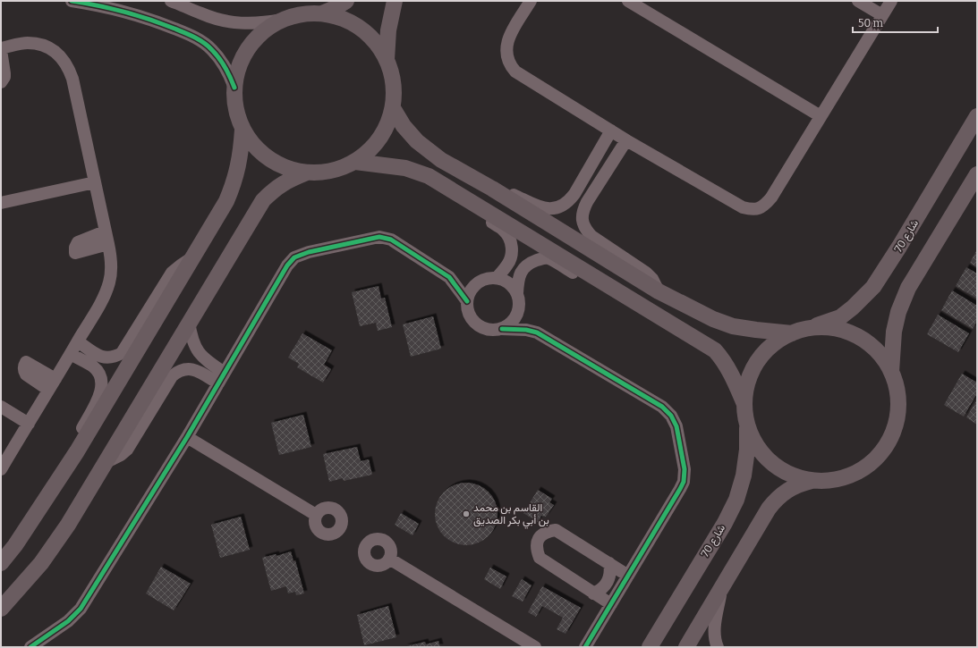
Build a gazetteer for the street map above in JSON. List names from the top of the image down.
{
  "streets": {
    "main road": ["شارع 70"]
  },
  "places": ["القاسم بن محمد بن أبي بكر الصديق"],
  "scale_bar": "50 m"
}
